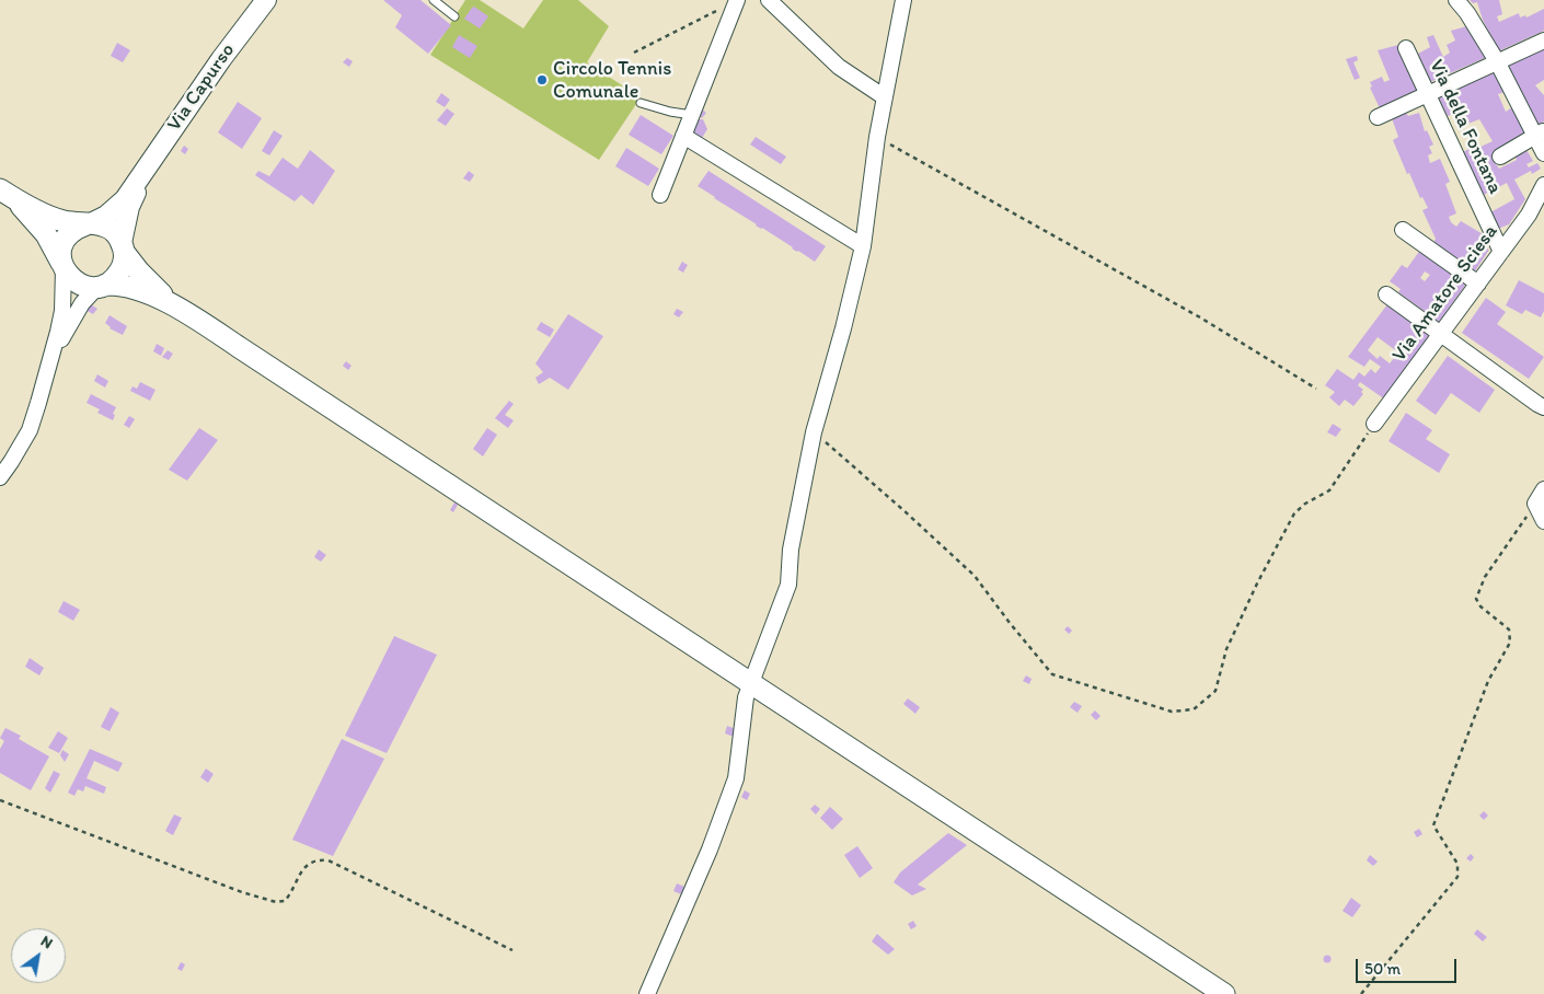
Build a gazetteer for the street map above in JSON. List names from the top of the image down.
{
  "streets": {
    "street": ["Via Capurso", "Via della Fontana", "Via Amatore Sciesa"]
  },
  "crossings": [
    ["Via della Fontana", "Via Amatore Sciesa"]
  ],
  "places": ["Circolo Tennis Comunale"],
  "scale_bar": "50 m",
  "north": "top right"
}
